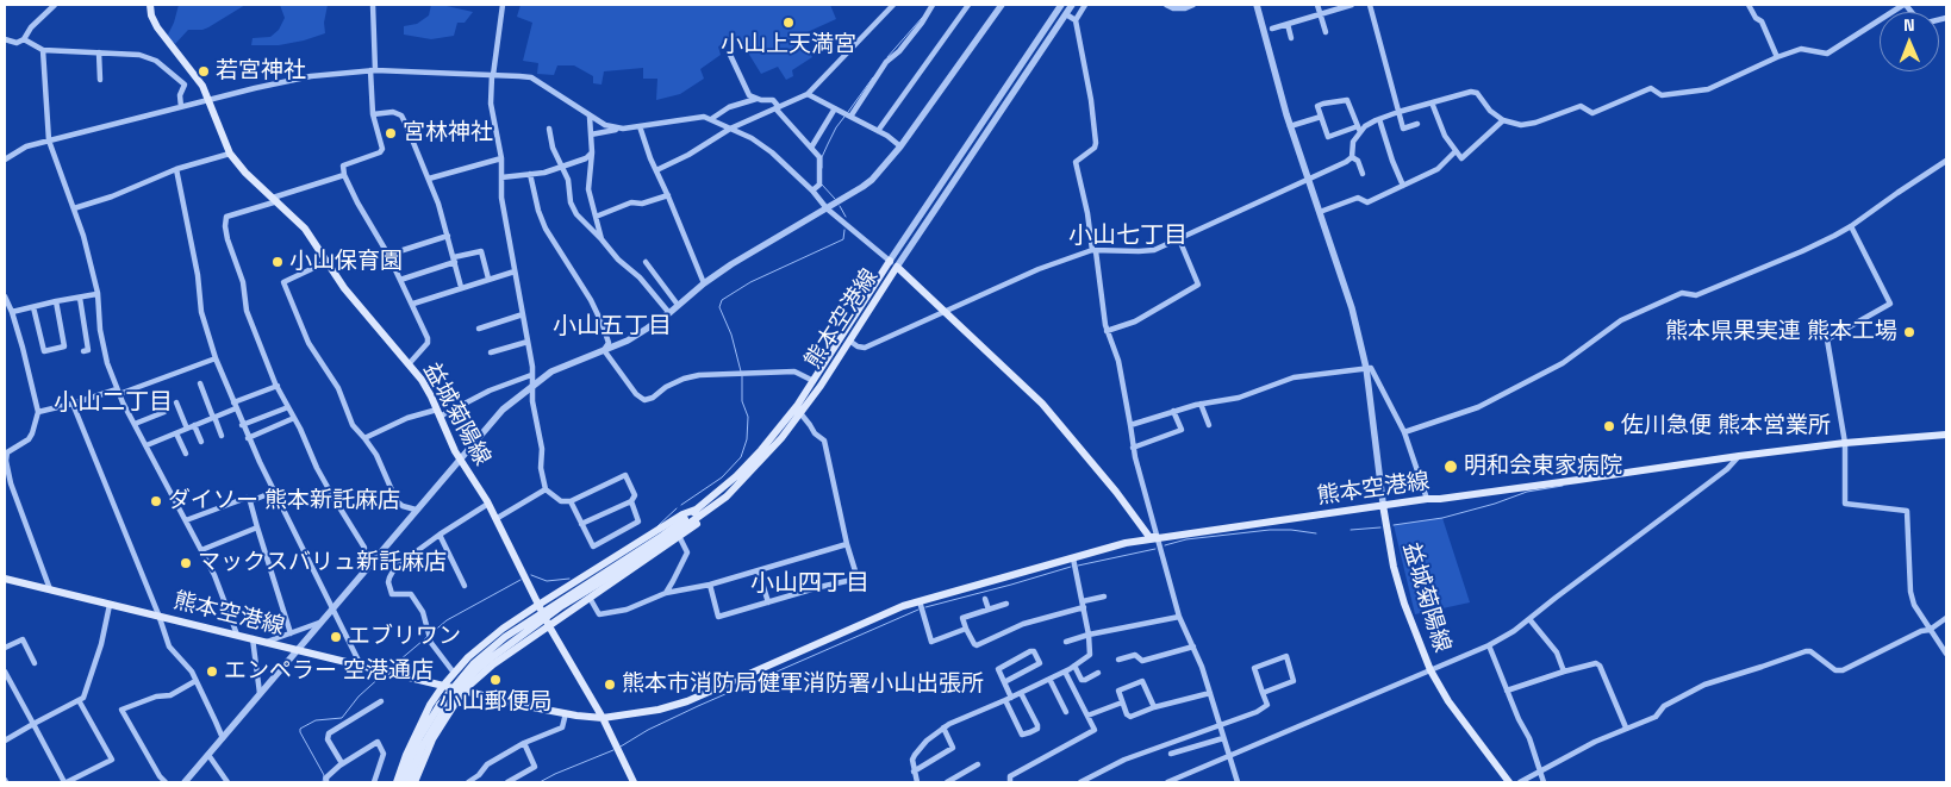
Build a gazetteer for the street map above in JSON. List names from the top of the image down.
{
  "streets": {
    "main road": ["熊本空港線", "益城菊陽線"]
  },
  "crossings": [
    ["熊本空港線", "益城菊陽線"]
  ],
  "districts": [
    "小山七丁目",
    "小山五丁目",
    "小山二丁目",
    "小山四丁目"
  ],
  "places": [
    "小山上天満宮",
    "若宮神社",
    "宮林神社",
    "小山保育園",
    "熊本県果実連 熊本工場",
    "佐川急便 熊本営業所",
    "明和会東家病院",
    "ダイソー 熊本新託麻店",
    "マックスバリュ新託麻店",
    "エブリワン",
    "エンペラー 空港通店",
    "小山郵便局",
    "熊本市消防局健軍消防署小山出張所"
  ],
  "north": "top"
}
